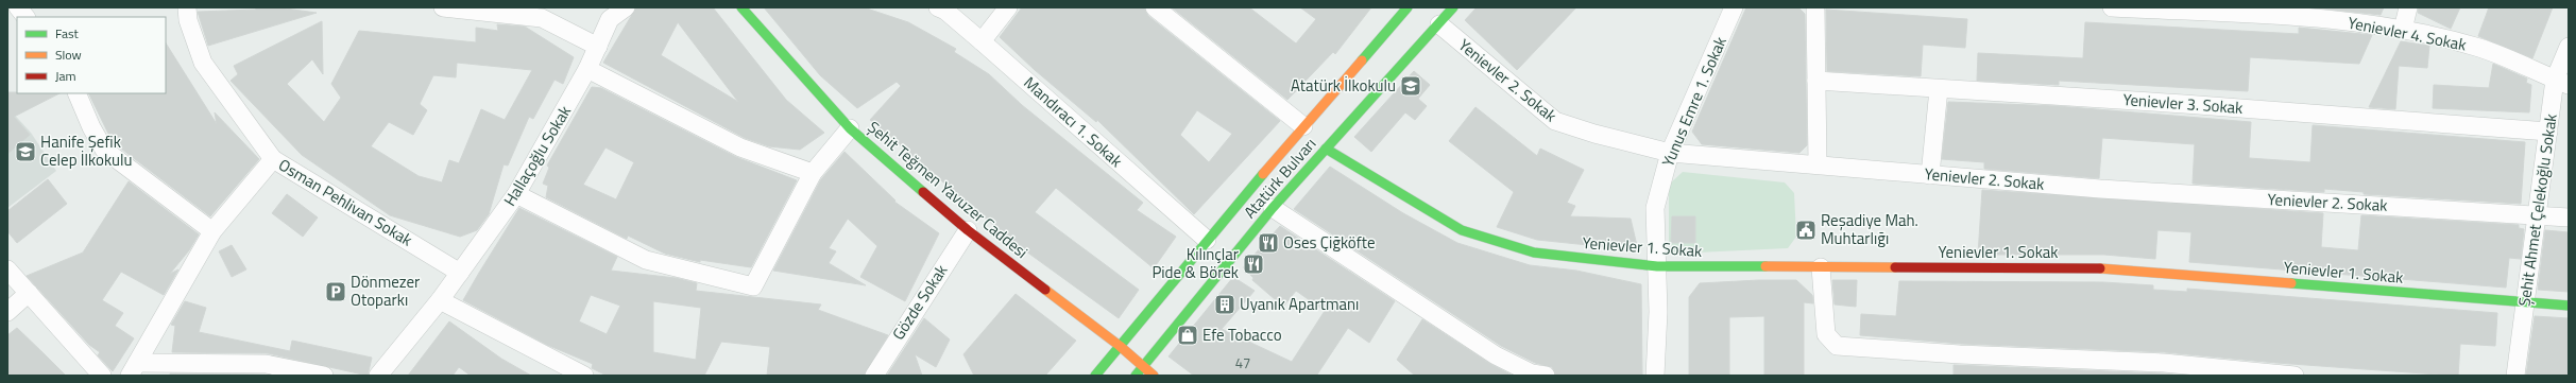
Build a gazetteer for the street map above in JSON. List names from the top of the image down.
{
  "streets": {
    "street": [
      "Yenievler 4. Sokak",
      "Yenievler 2. Sokak",
      "Yunus Emre 1. Sokak",
      "Yenievler 3. Sokak",
      "Mandıracı 1. Sokak",
      "Hallaçoğlu Sokak",
      "Atatürk Bulvarı",
      "Şehit Teğmen Yavuzer Caddesi",
      "Osman Pehlivan Sokak",
      "Şehit Ahmet Çelekoğlu Sokak",
      "Yenievler 1. Sokak",
      "Gözde Sokak"
    ]
  },
  "crossings": [
    ["Yenievler 4. Sokak", "Şehit Ahmet Çelekoğlu Sokak"],
    ["Yenievler 2. Sokak", "Yunus Emre 1. Sokak"],
    ["Yenievler 2. Sokak", "Atatürk Bulvarı"],
    ["Yenievler 2. Sokak", "Şehit Ahmet Çelekoğlu Sokak"],
    ["Yunus Emre 1. Sokak", "Yenievler 1. Sokak"],
    ["Yenievler 3. Sokak", "Şehit Ahmet Çelekoğlu Sokak"],
    ["Mandıracı 1. Sokak", "Atatürk Bulvarı"],
    ["Hallaçoğlu Sokak", "Osman Pehlivan Sokak"],
    ["Atatürk Bulvarı", "Şehit Teğmen Yavuzer Caddesi"],
    ["Atatürk Bulvarı", "Yenievler 1. Sokak"],
    ["Şehit Teğmen Yavuzer Caddesi", "Gözde Sokak"],
    ["Şehit Ahmet Çelekoğlu Sokak", "Yenievler 1. Sokak"]
  ],
  "places": {
    "school or university": ["Atatürk İlkokulu", "Hanife Şefik Celep İlkokulu"],
    "public building": ["Reşadiye Mah. Muhtarlığı"],
    "restaurant": ["Oses Çiğköfte", "Kılınçlar Pide & Börek"],
    "parking": ["Dönmezer Otoparkı"],
    "building": ["Uyanık Apartmanı"],
    "shop": ["Efe Tobacco"]
  },
  "house_numbers": ["47"],
  "legend": ["Fast", "Slow", "Jam"]
}
